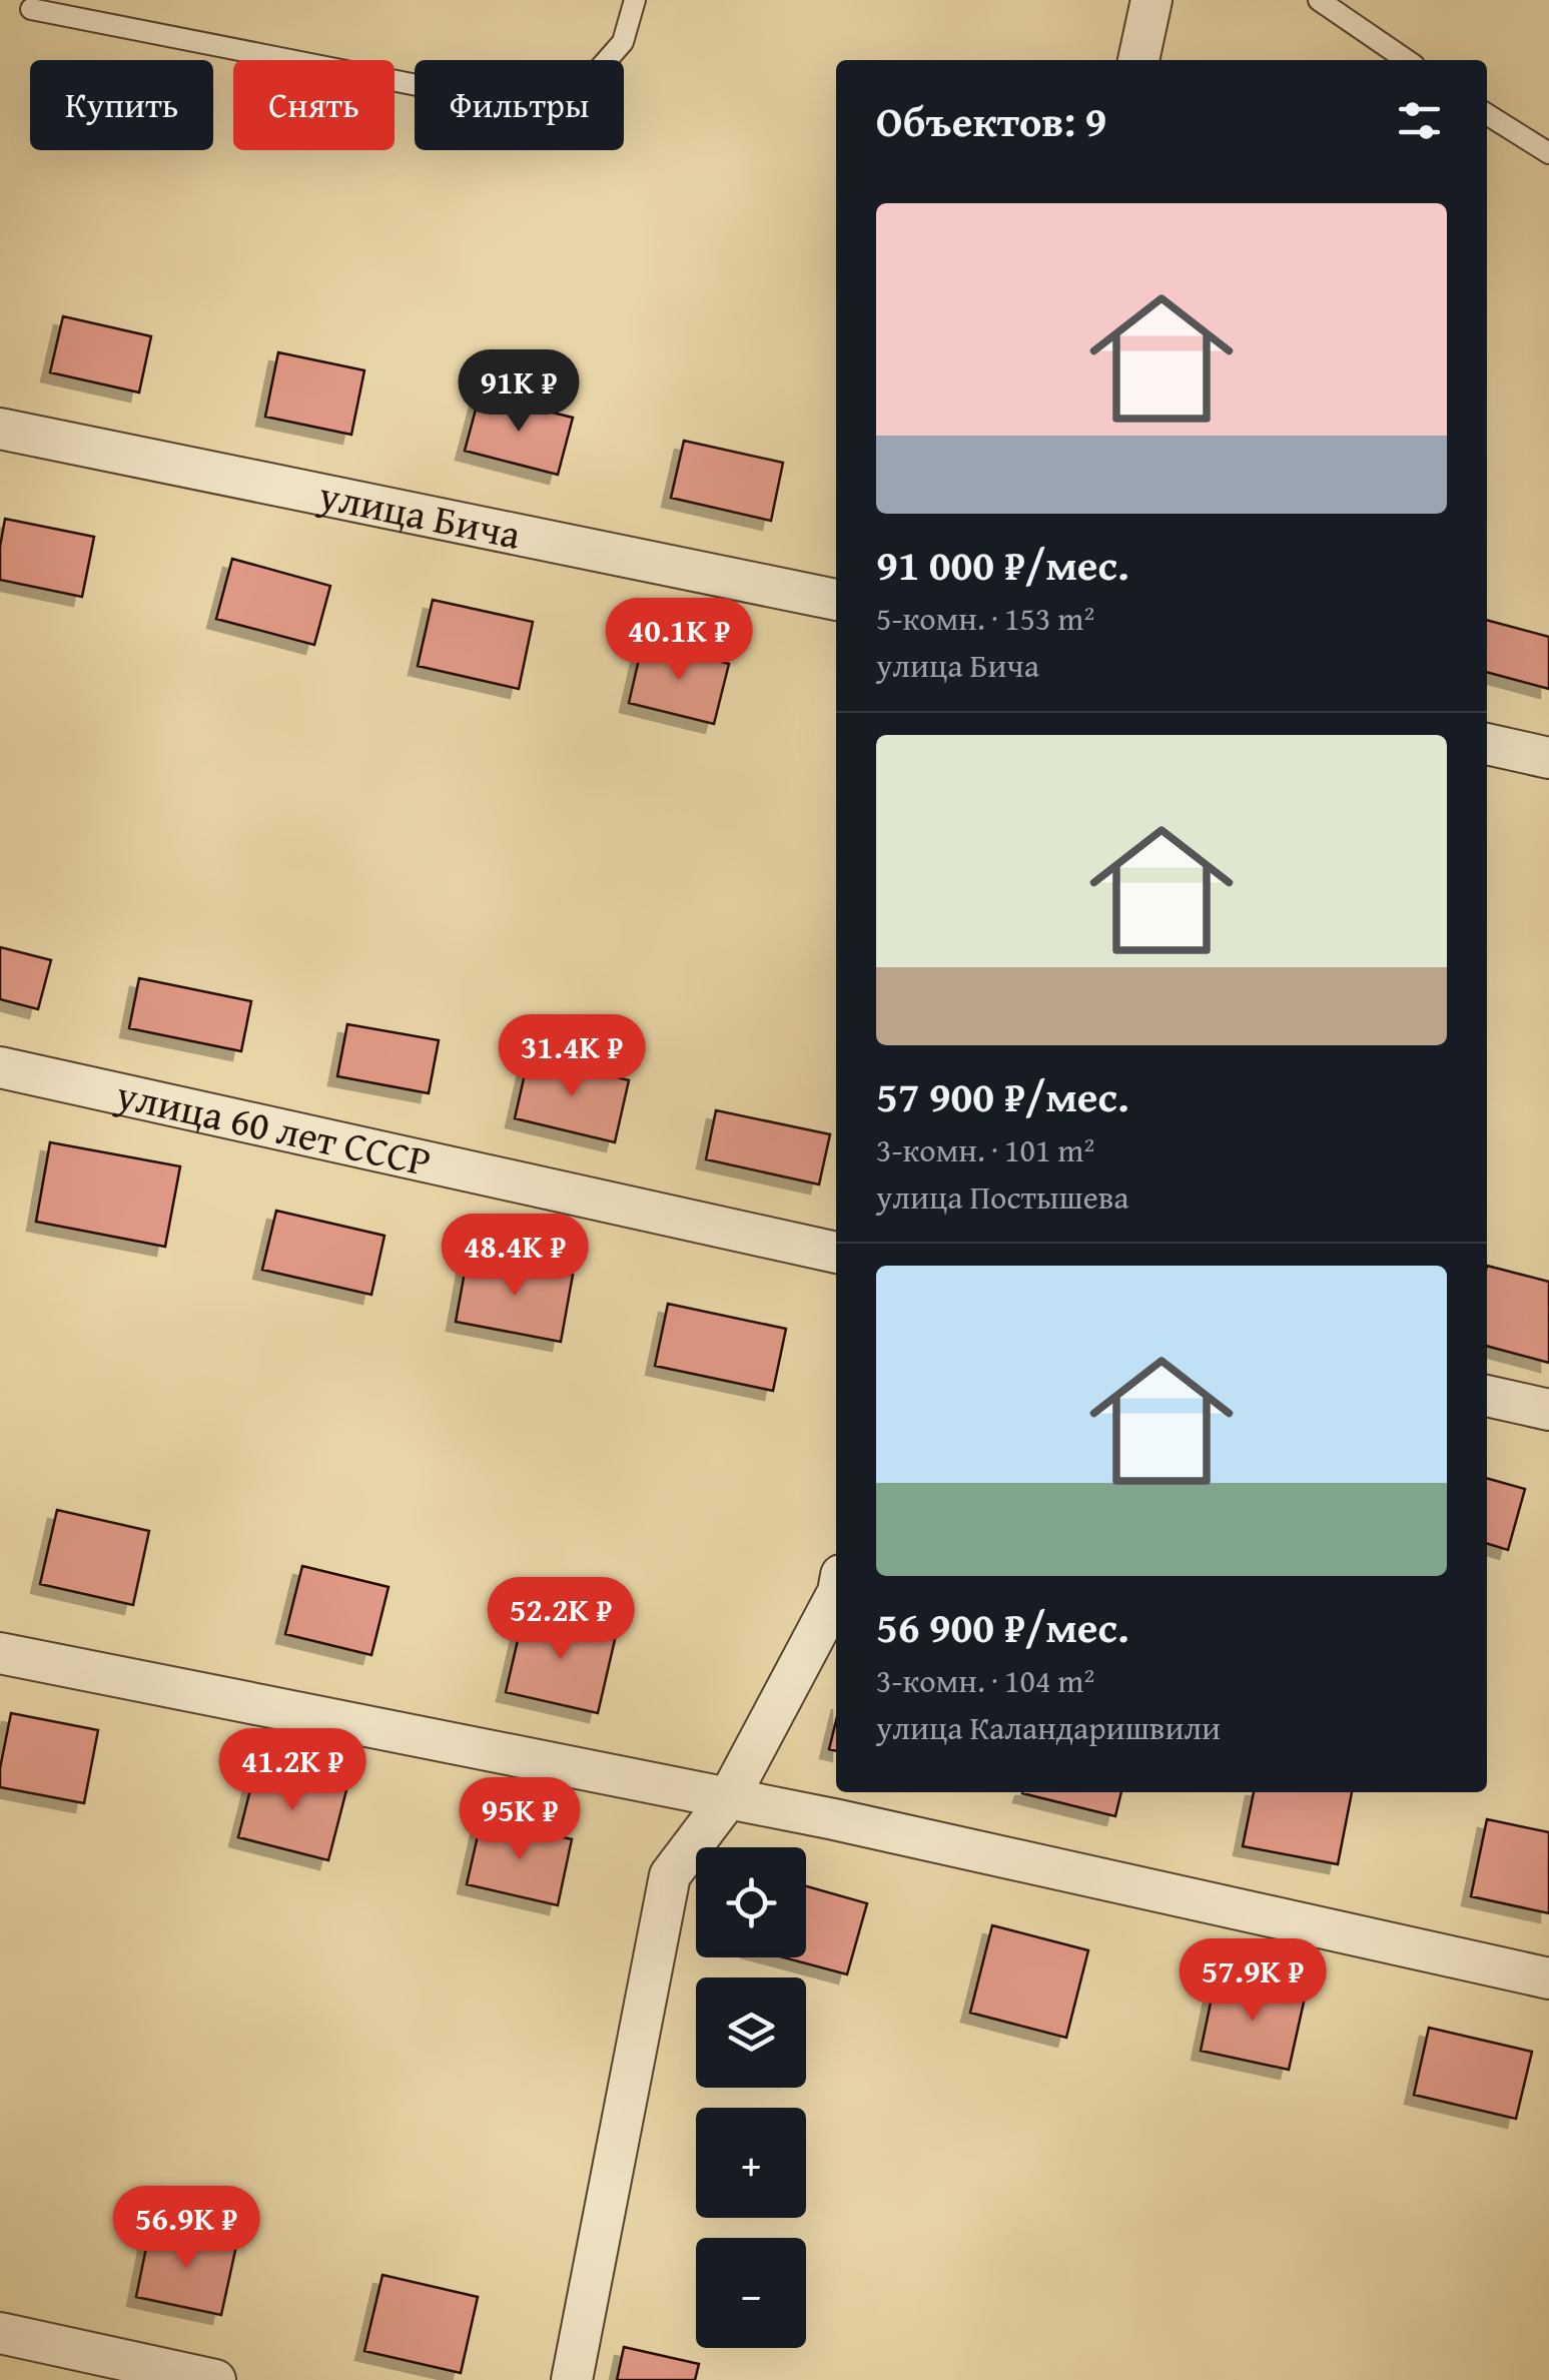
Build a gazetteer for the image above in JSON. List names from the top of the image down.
{
  "streets": {
    "street": ["улица Бича", "улица 60 лет СССР"]
  },
  "page": {
    "chip": ["Купить", "Снять", "Фильтры"],
    "heading": "Объектов: 9",
    "list": [
      {
        "name": "91 000 ₽/мес.",
        "note": "5-комн. · 153 m² · улица Бича"
      },
      {
        "name": "57 900 ₽/мес.",
        "note": "3-комн. · 101 m² · улица Постышева"
      },
      {
        "name": "56 900 ₽/мес.",
        "note": "3-комн. · 104 m² · улица Каландаришвили"
      }
    ],
    "price": [
      "91K ₽",
      "40.1K ₽",
      "31.4K ₽",
      "48.4K ₽",
      "52.2K ₽",
      "41.2K ₽",
      "95K ₽",
      "57.9K ₽",
      "56.9K ₽"
    ],
    "map_buttons": ["+", "−"]
  }
}
